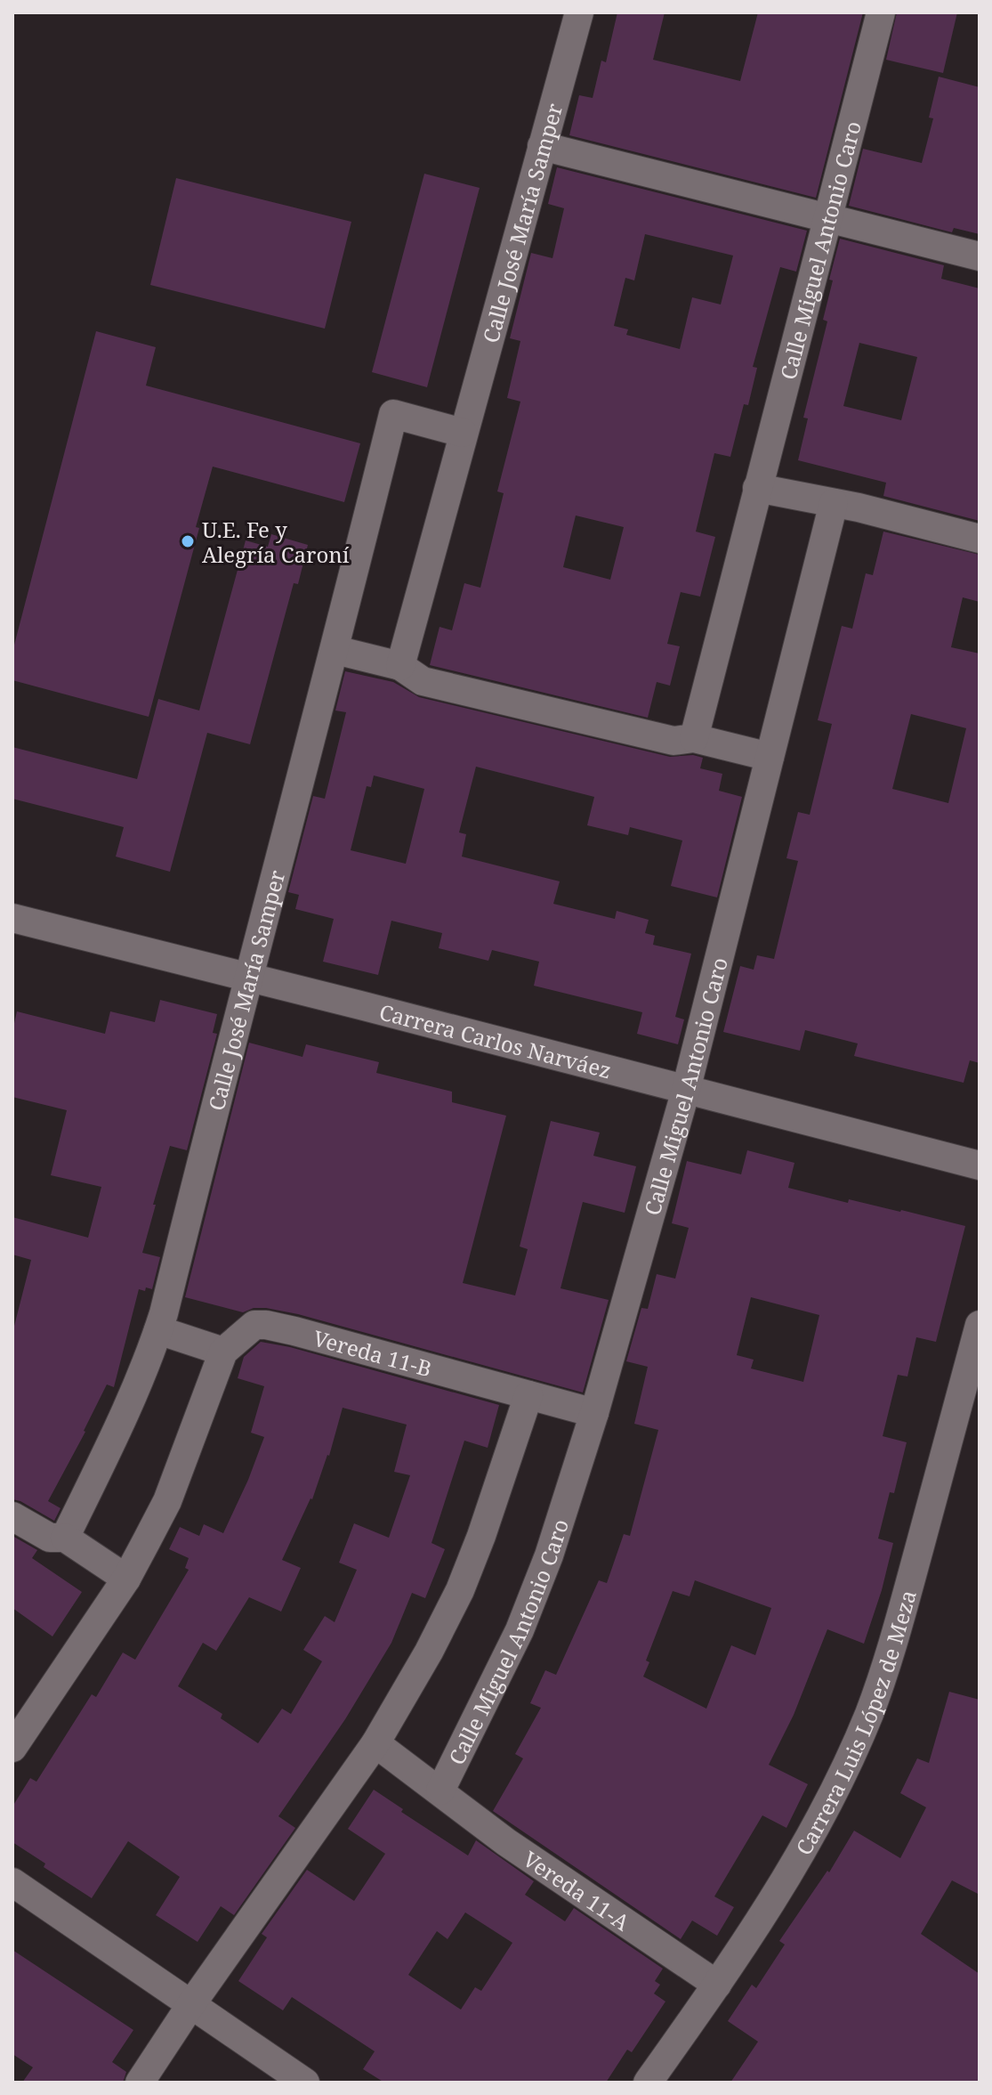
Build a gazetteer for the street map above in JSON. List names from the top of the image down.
{
  "streets": {
    "street": [
      "Calle José María Samper",
      "Calle Miguel Antonio Caro",
      "Carrera Carlos Narváez",
      "Vereda 11-B",
      "Carrera Luis López de Meza",
      "Vereda 11-A"
    ]
  },
  "crossings": [
    ["Calle José María Samper", "Carrera Carlos Narváez"],
    ["Calle Miguel Antonio Caro", "Carrera Carlos Narváez"],
    ["Calle Miguel Antonio Caro", "Vereda 11-A"],
    ["Carrera Luis López de Meza", "Vereda 11-A"]
  ],
  "places": ["U.E. Fe y Alegría Caroní"]
}
